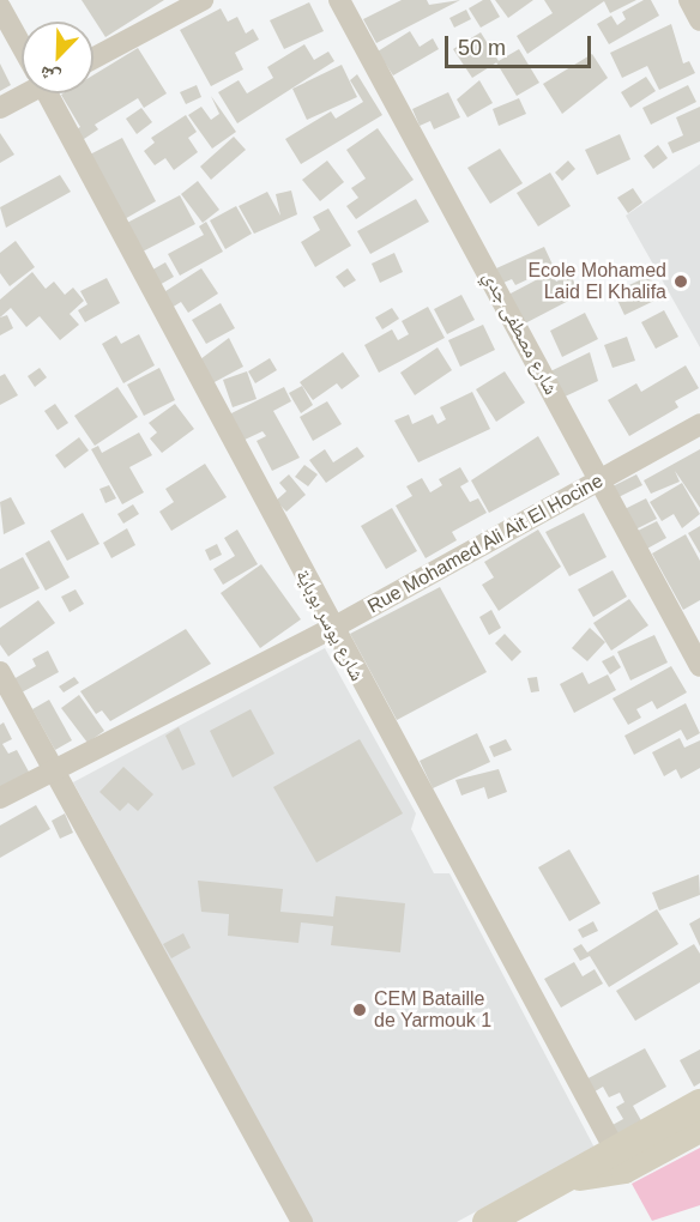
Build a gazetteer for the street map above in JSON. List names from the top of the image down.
{
  "streets": {
    "street": ["شارع مصطفى جدي", "Rue Mohamed Ali Ait El Hocine", "شارع يوسر بوباية"]
  },
  "crossings": [
    ["شارع مصطفى جدي", "Rue Mohamed Ali Ait El Hocine"],
    ["Rue Mohamed Ali Ait El Hocine", "شارع يوسر بوباية"]
  ],
  "places": ["Ecole Mohamed Laid El Khalifa", "CEM Bataille de Yarmouk 1"],
  "scale_bar": "50 m",
  "north": "bottom left"
}
